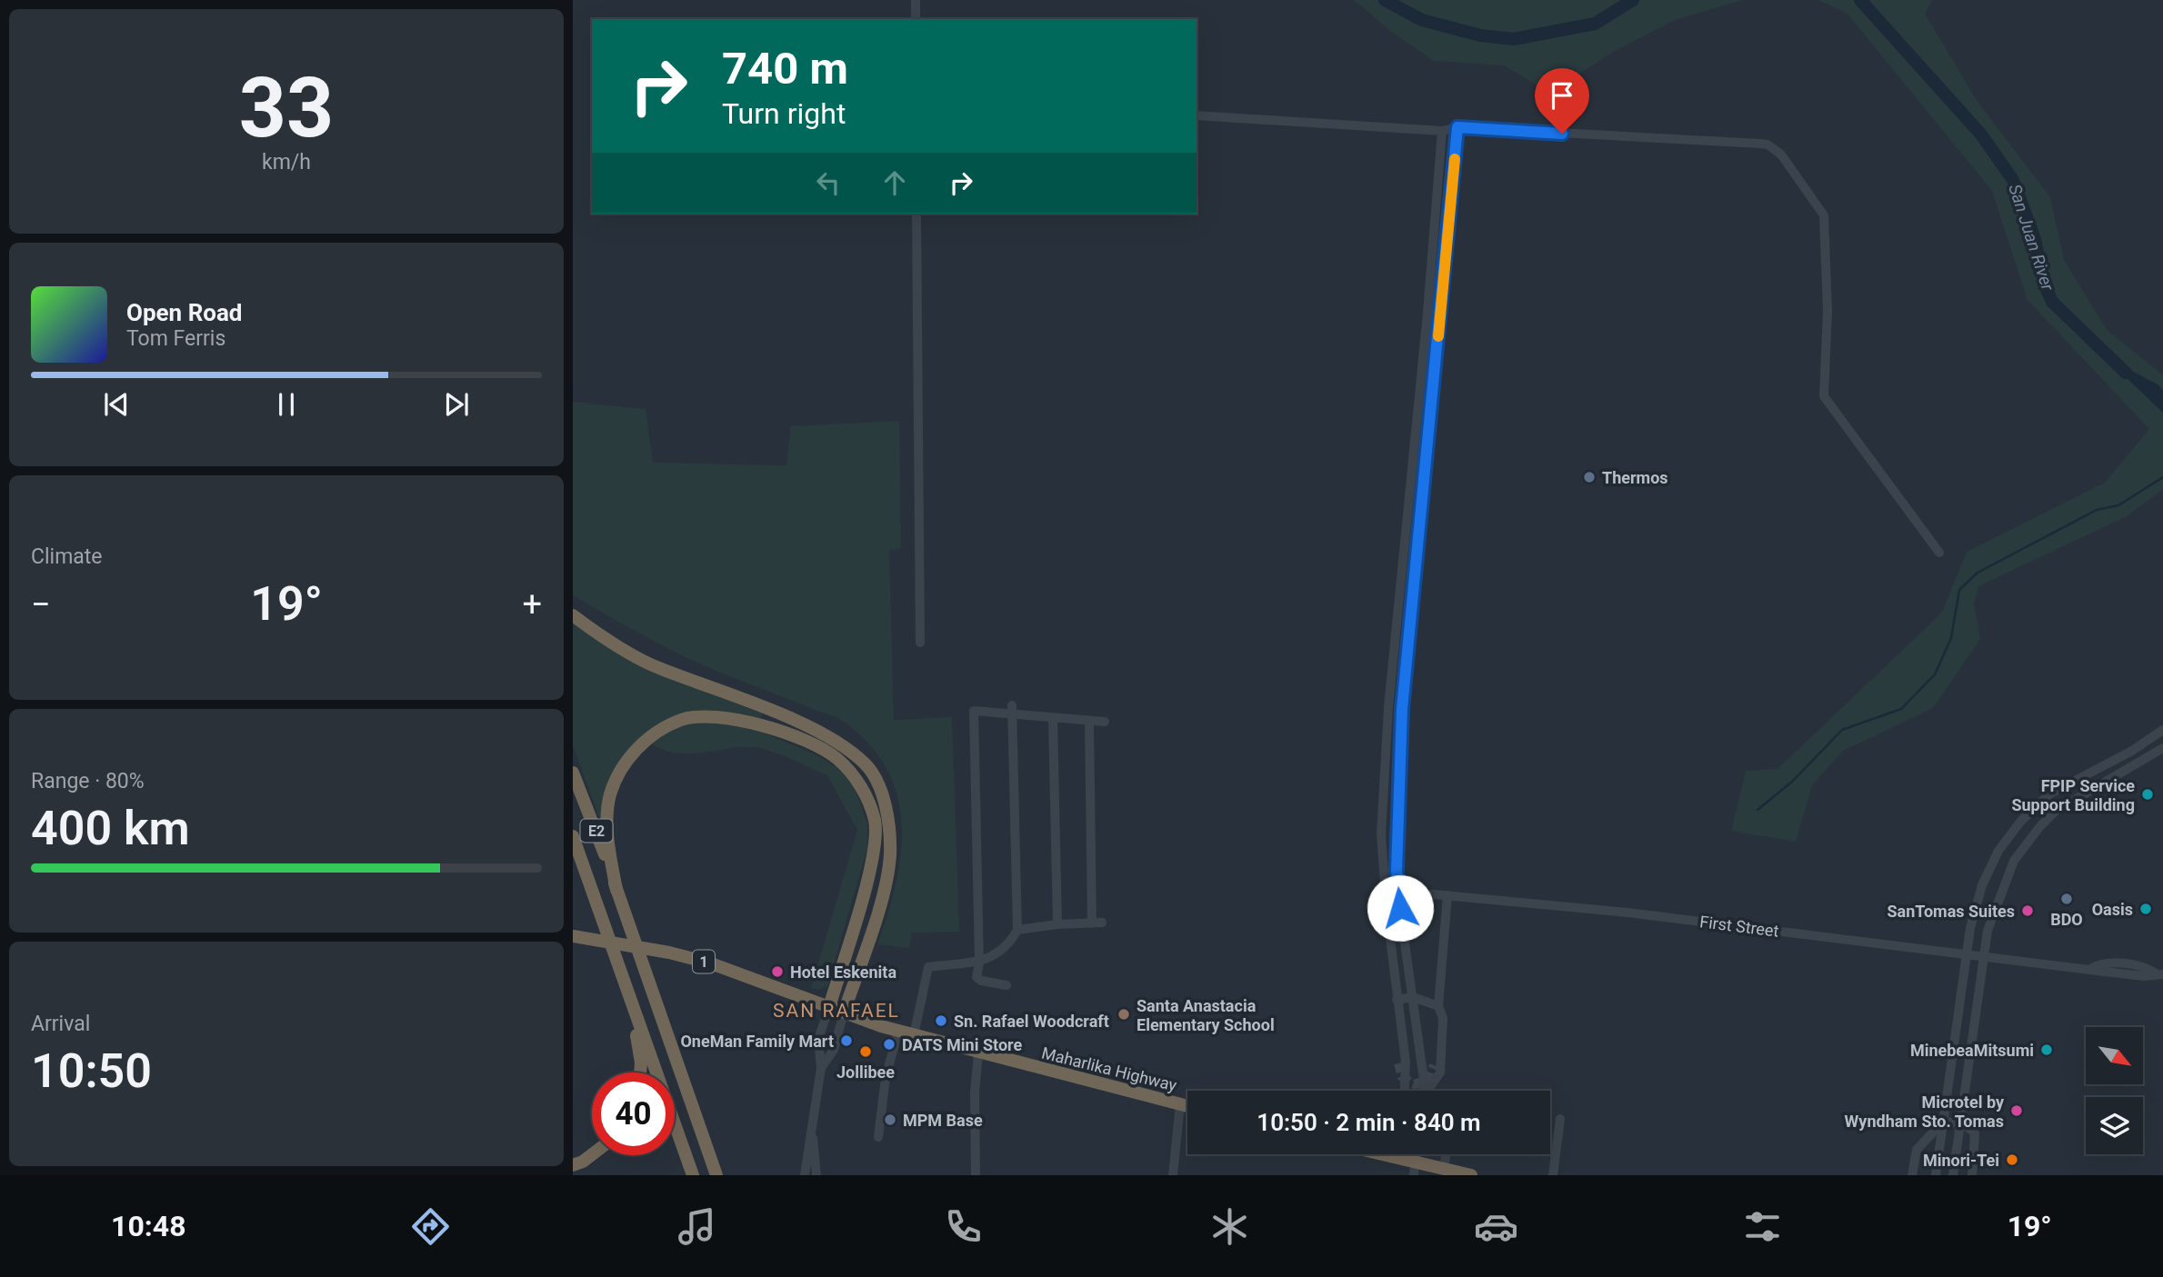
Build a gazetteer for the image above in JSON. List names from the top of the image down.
{
  "streets": {
    "highway": ["E2", "1", "Maharlika Highway"],
    "street": ["First Street"]
  },
  "districts": ["SAN RAFAEL"],
  "water": ["San Juan River"],
  "places": [
    "Thermos",
    "FPIP Service Support Building",
    "BDO",
    "Oasis",
    "SanTomas Suites",
    "Hotel Eskenita",
    "Santa Anastacia Elementary School",
    "Sn. Rafael Woodcraft",
    "OneMan Family Mart",
    "DATS Mini Store",
    "MinebeaMitsumi",
    "Jollibee",
    "Microtel by Wyndham Sto. Tomas",
    "MPM Base",
    "Minori-Tei"
  ],
  "north": "bottom right",
  "page": {
    "tile": [
      ["33", "km/h"],
      "Climate",
      ["Range · 80%", "400 km"],
      ["Arrival", "10:50"]
    ],
    "turn": ["740 m", "Turn right"],
    "song": ["Open Road", "Tom Ferris"],
    "heat": ["−", "19°", "+"],
    "limit": "40",
    "trip": "10:50 · 2 min · 840 m",
    "tabs": ["10:48", "19°"]
  }
}
